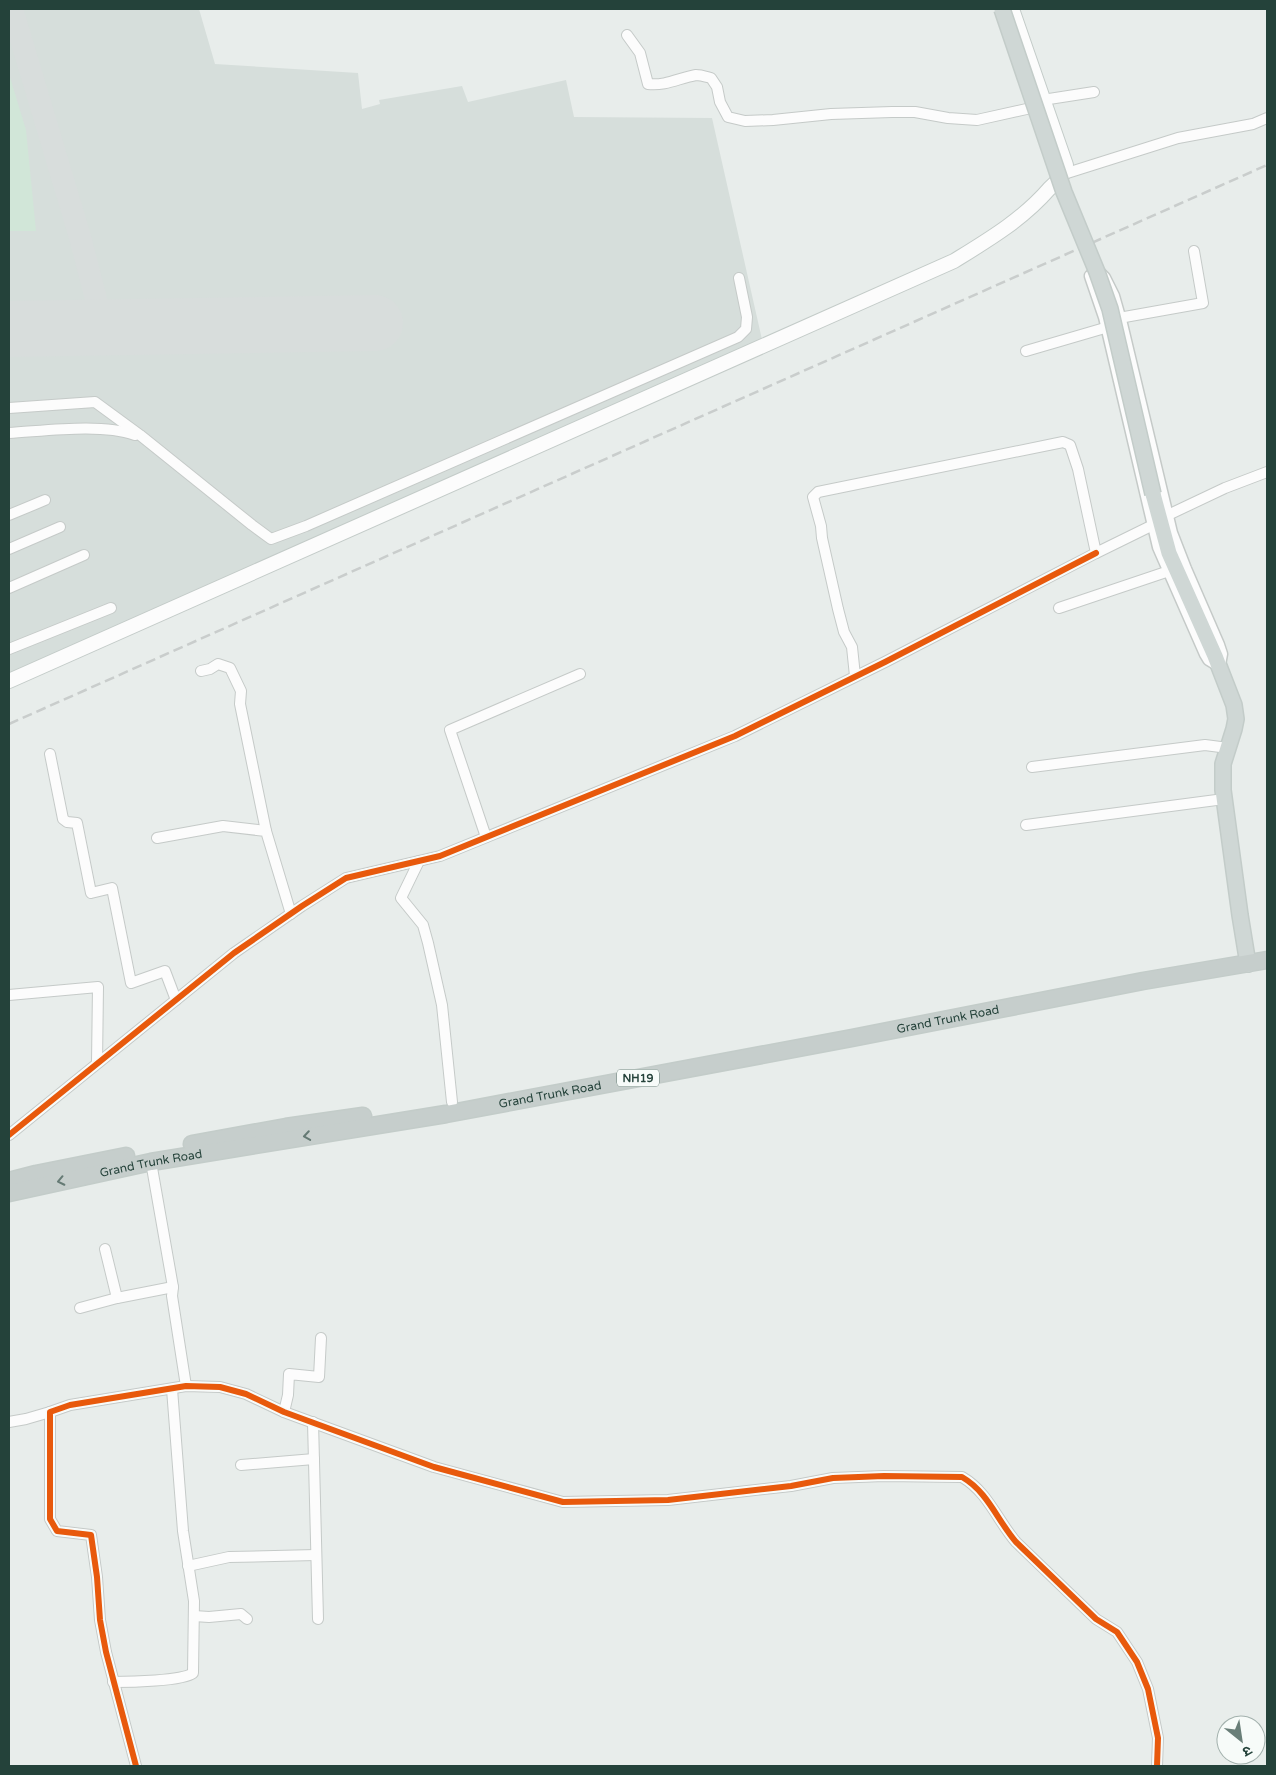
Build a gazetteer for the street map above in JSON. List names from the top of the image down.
{
  "streets": {
    "highway": ["Grand Trunk Road", "NH19"]
  },
  "north": "bottom right"
}
